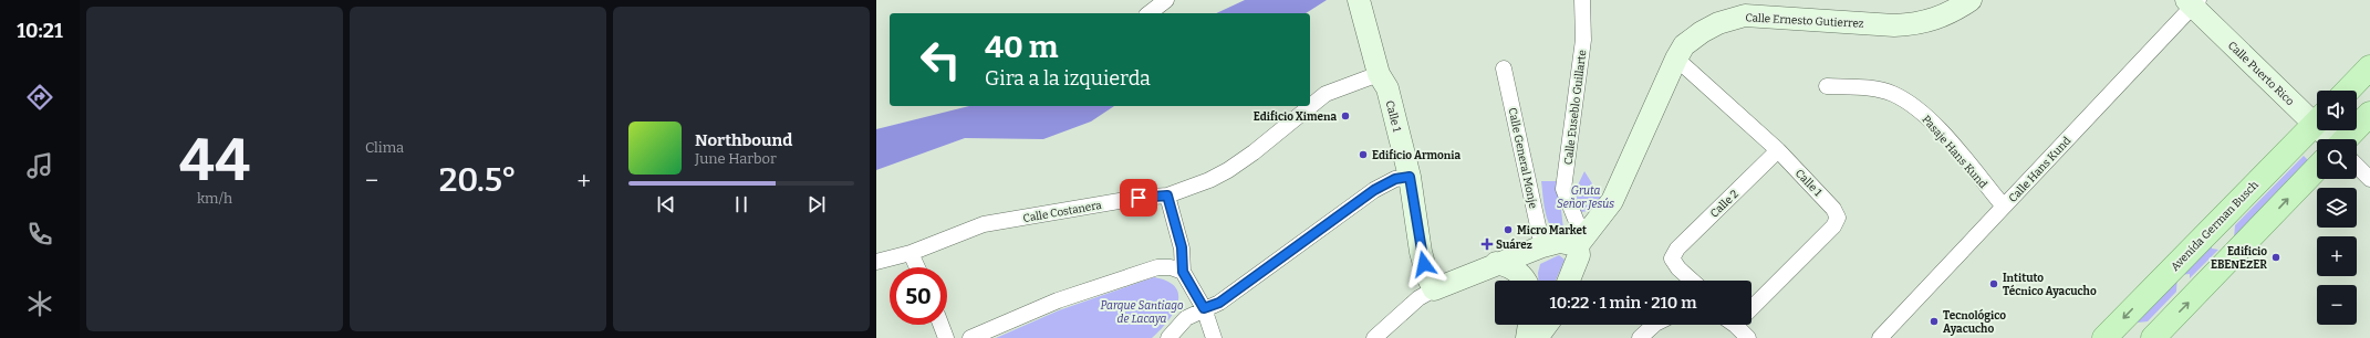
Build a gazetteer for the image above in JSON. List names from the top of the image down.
{
  "streets": {
    "main road": ["Avenida German Busch"],
    "street": [
      "Calle Ernesto Gutierrez",
      "Calle Puerto Rico",
      "Calle Euseblo Guillarte",
      "Calle 1",
      "Pasaje Hans Kund",
      "Calle General Monje",
      "Calle Hans Kund",
      "Calle 2",
      "Calle Costanera"
    ]
  },
  "crossings": [
    ["Calle Ernesto Gutierrez", "Calle Euseblo Guillarte"],
    ["Calle Ernesto Gutierrez", "Calle 1"],
    ["Calle Puerto Rico", "Calle Hans Kund"],
    ["Calle 1", "Calle 2"],
    ["Calle 1", "Calle Costanera"],
    ["Pasaje Hans Kund", "Calle Hans Kund"]
  ],
  "parks": ["Gruta Señor Jesús", "Parque Santiago de Lacaya"],
  "places": {
    "other": [
      "Edificio Ximena",
      "Edificio Armonia",
      "Micro Market",
      "Edificio EBENEZER",
      "Intituto Técnico Ayacucho",
      "Tecnológico Ayacucho"
    ],
    "health": ["Suárez"]
  },
  "page": {
    "tabs": "10:21",
    "tile": [
      ["44", "km/h"],
      "Clima"
    ],
    "turn": ["40 m", "Gira a la izquierda"],
    "map_buttons": ["+", "−"],
    "song": ["Northbound", "June Harbor"],
    "heat": ["−", "20.5°", "+"],
    "limit": "50",
    "trip": "10:22 · 1 min · 210 m"
  }
}
